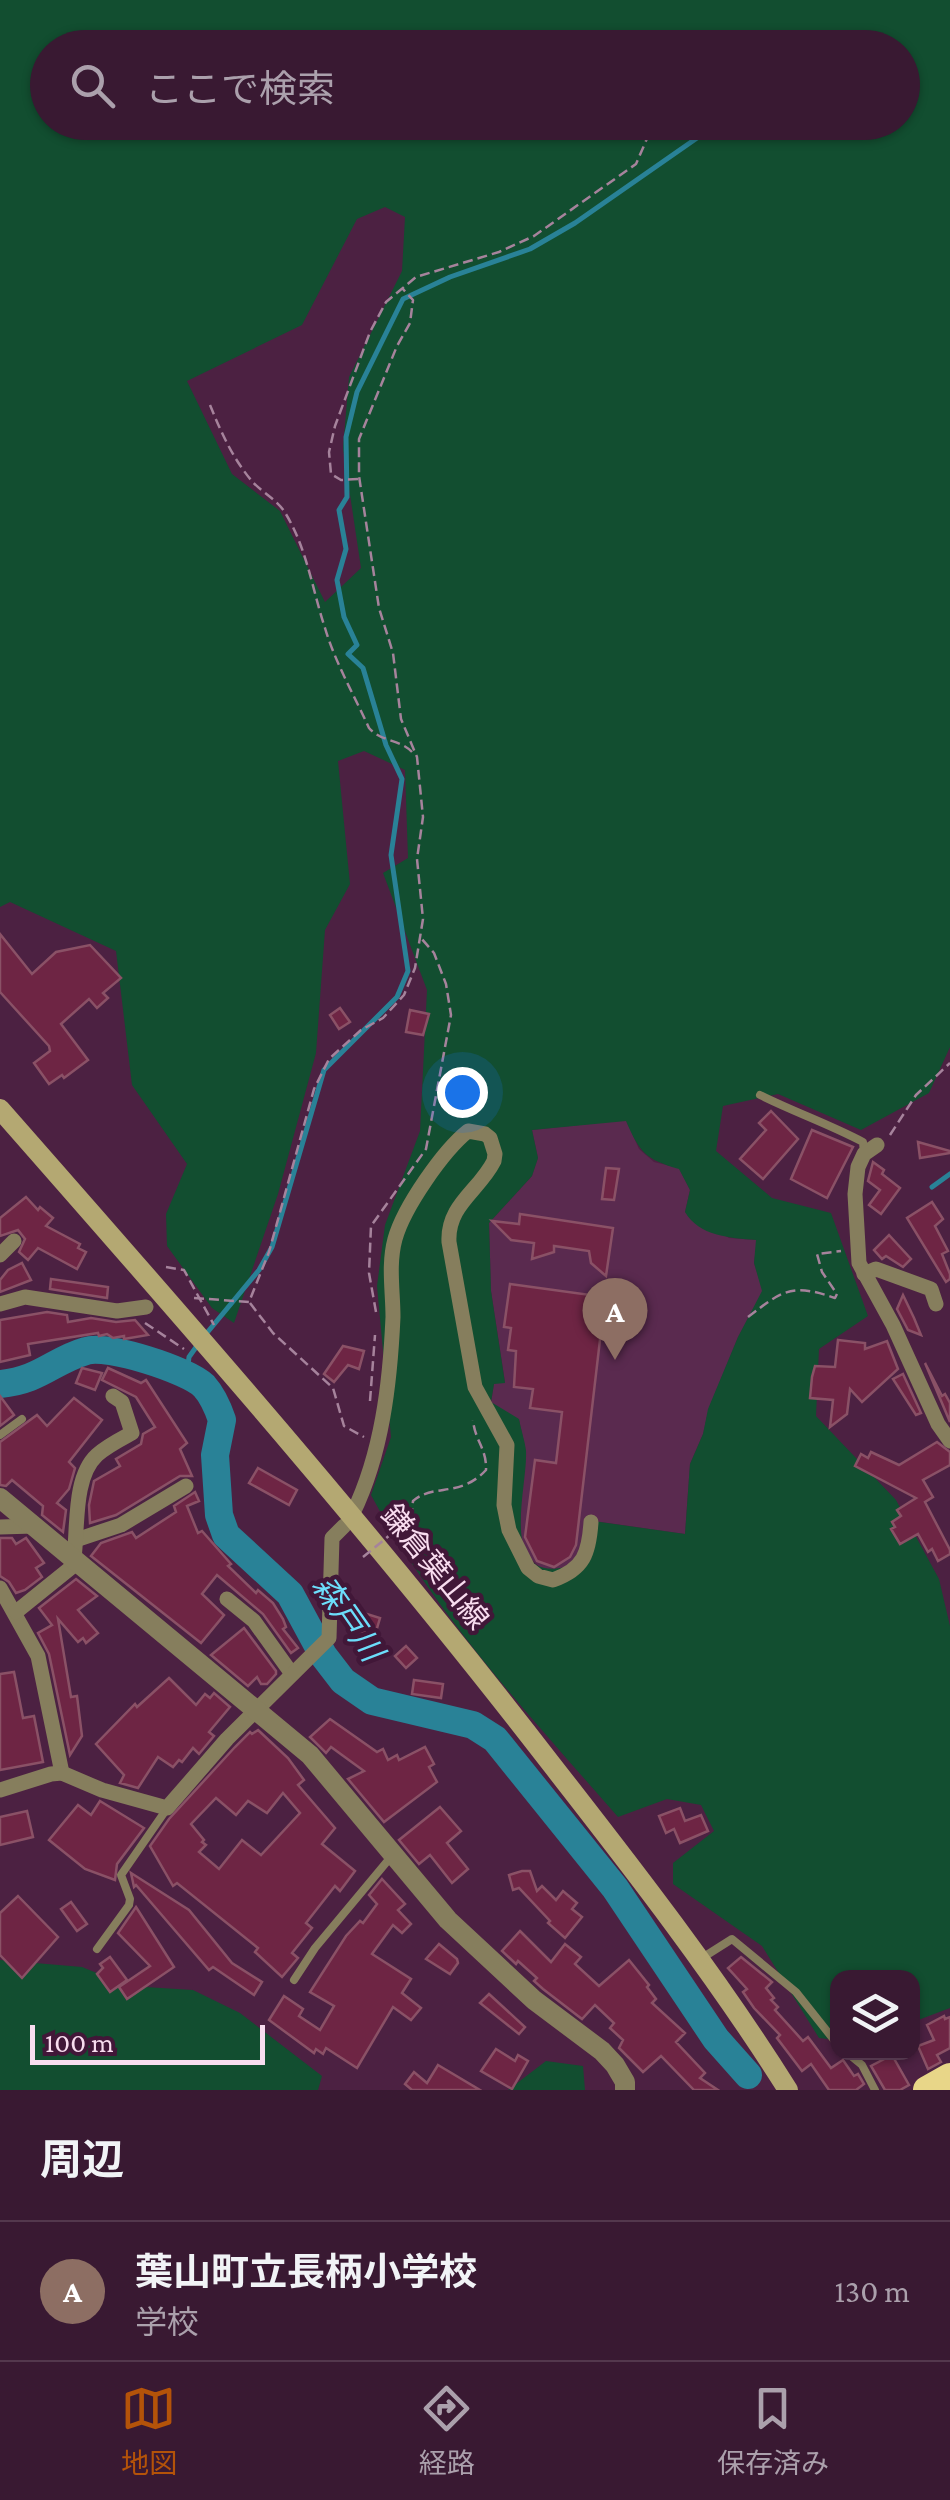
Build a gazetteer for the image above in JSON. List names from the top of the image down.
{
  "streets": {
    "main road": ["鎌倉葉山線"]
  },
  "water": ["森戸川"],
  "scale_bar": "100 m",
  "page": {
    "search": "ここで検索",
    "pins": "A",
    "scale": "100 m",
    "heading": "周辺",
    "list": [
      {
        "mark": "A",
        "name": "葉山町立長柄小学校",
        "note": "学校",
        "value": "130 m"
      }
    ],
    "nav": ["地図", "経路", "保存済み"]
  }
}
